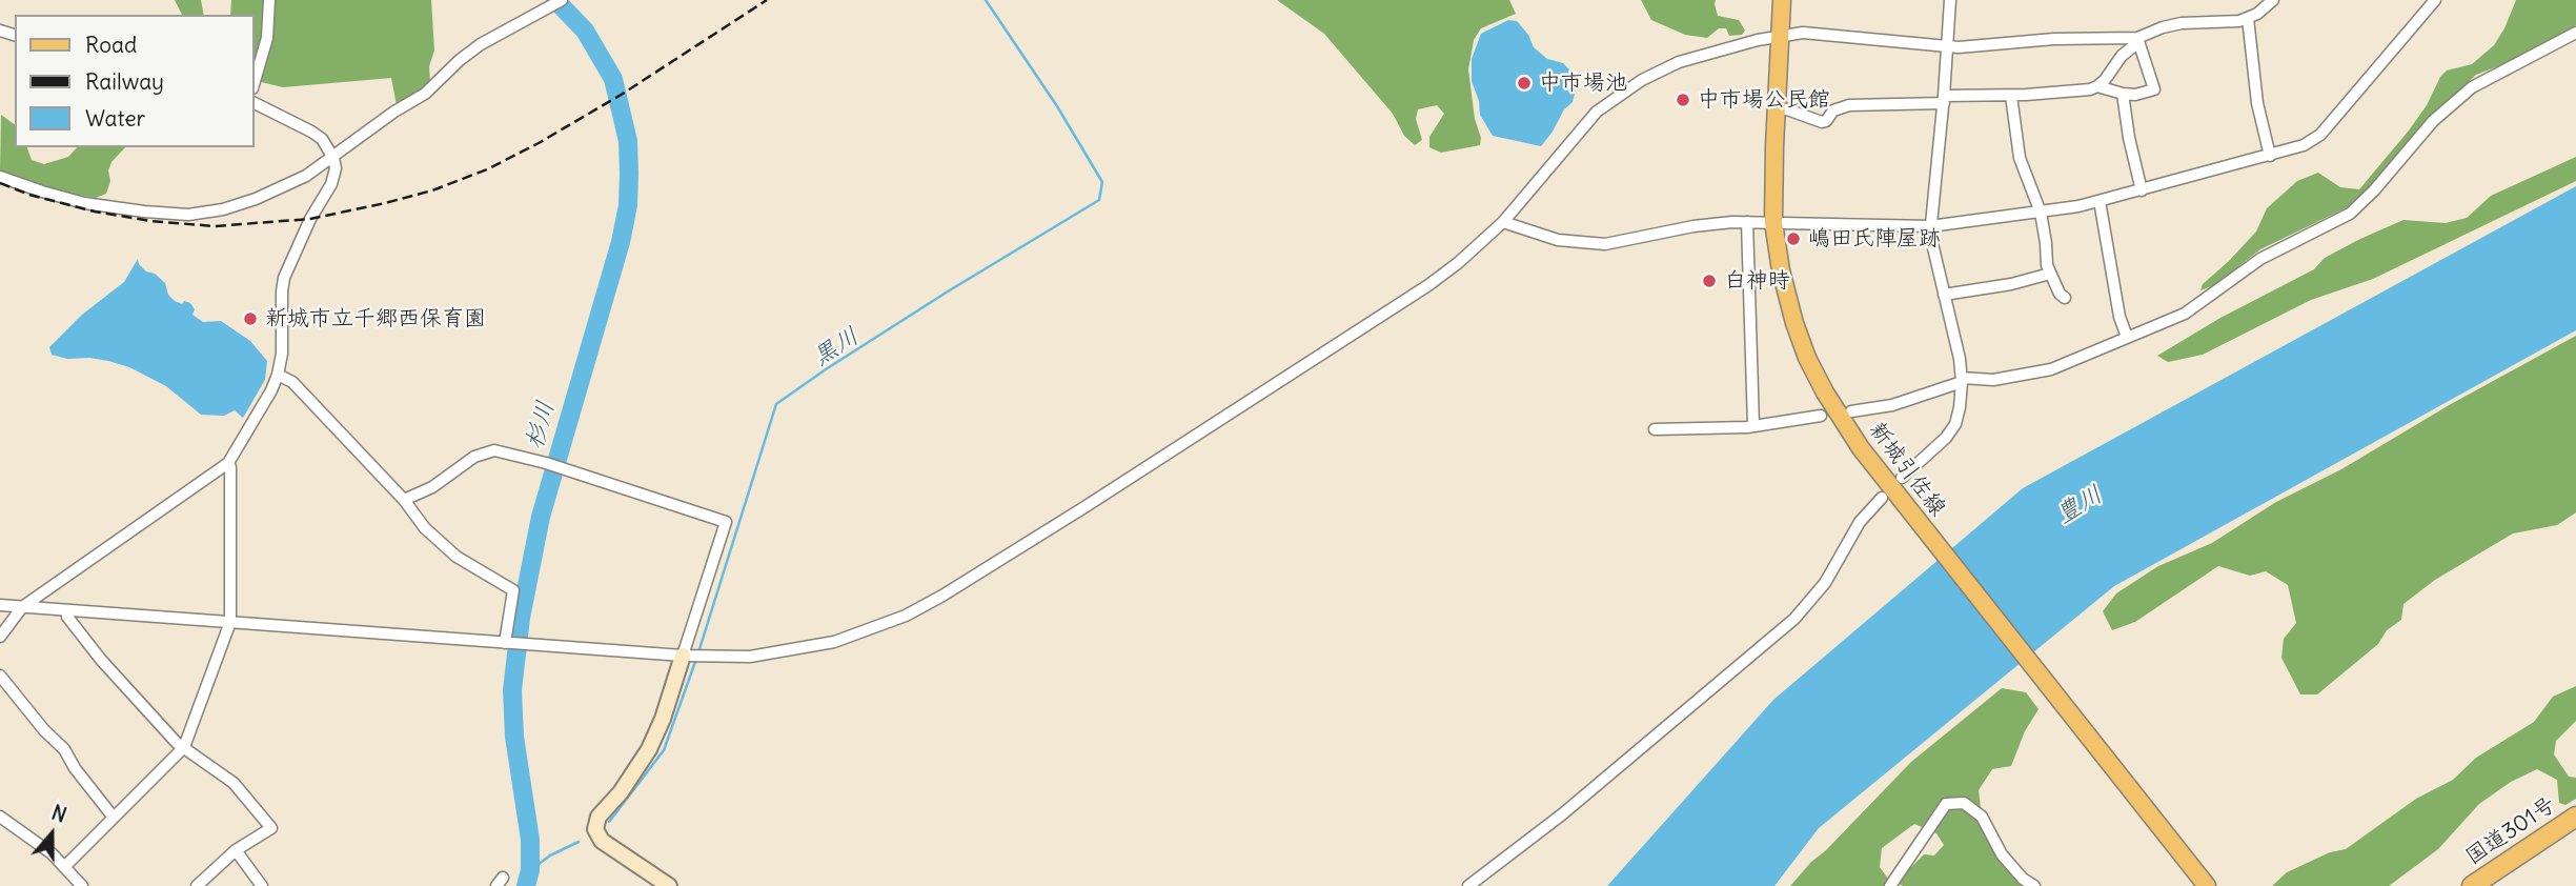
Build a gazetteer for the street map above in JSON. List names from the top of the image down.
{
  "streets": {
    "highway": ["国道301号"],
    "main road": ["新城引佐線"]
  },
  "water": ["黒川", "杉川", "豊川"],
  "places": [
    "中市場池",
    "中市場公民館",
    "嶋田氏陣屋跡",
    "白神時",
    "新城市立千郷西保育園"
  ],
  "legend": ["Road", "Railway", "Water"],
  "north": "top"
}
